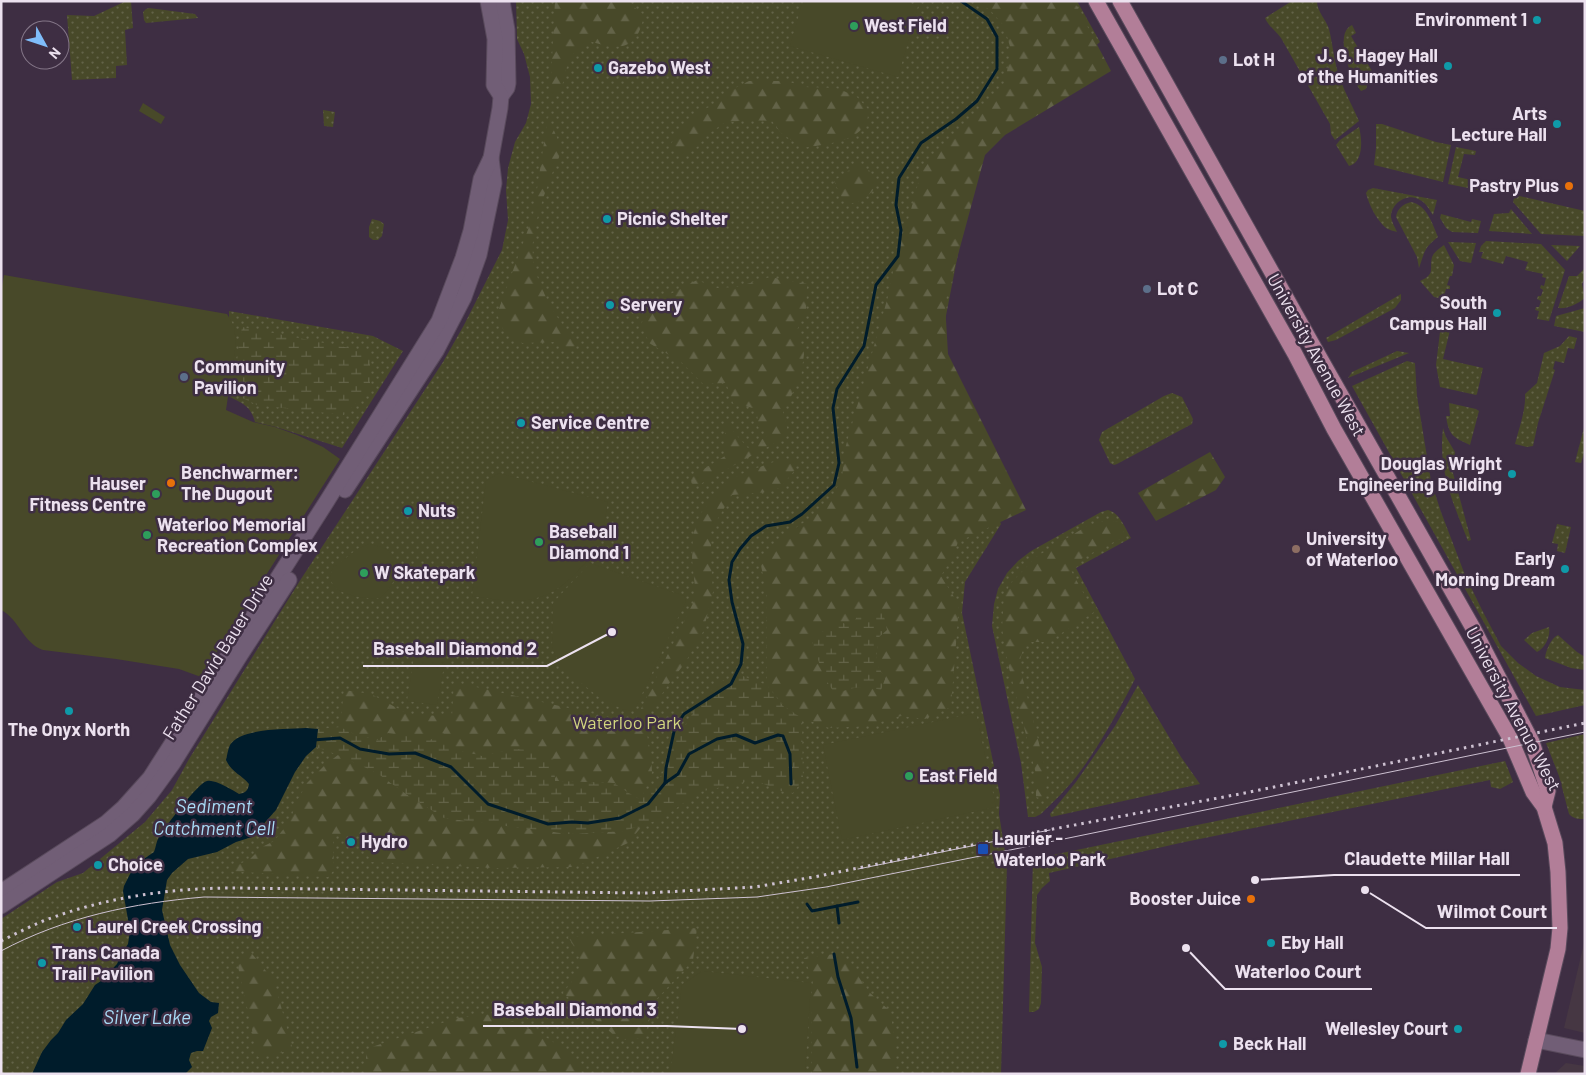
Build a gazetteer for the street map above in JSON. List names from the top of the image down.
{
  "streets": {
    "main road": ["University Avenue West"],
    "street": ["Father David Bauer Drive"]
  },
  "water": ["Sediment Catchment Cell", "Silver Lake"],
  "parks": ["Waterloo Park"],
  "places": {
    "other": [
      "Environment 1",
      "West Field",
      "Lot H",
      "J. G. Hagey Hall of the Humanities",
      "Gazebo West",
      "Arts Lecture Hall",
      "Pastry Plus",
      "Picnic Shelter",
      "Lot C",
      "Servery",
      "South Campus Hall",
      "Community Pavilion",
      "Service Centre",
      "Douglas Wright Engineering Building",
      "Benchwarmer: The Dugout",
      "Hauser Fitness Centre",
      "Nuts",
      "Waterloo Memorial Recreation Complex",
      "Baseball Diamond 1",
      "University of Waterloo",
      "Early Morning Dream",
      "W Skatepark",
      "Baseball Diamond 2",
      "The Onyx North",
      "East Field",
      "Hydro",
      "Choice",
      "Claudette Millar Hall",
      "Wilmot Court",
      "Booster Juice",
      "Laurel Creek Crossing",
      "Eby Hall",
      "Waterloo Court",
      "Trans Canada Trail Pavilion",
      "Baseball Diamond 3",
      "Wellesley Court",
      "Beck Hall"
    ],
    "transit": ["Laurier - Waterloo Park"]
  },
  "north": "bottom right"
}
